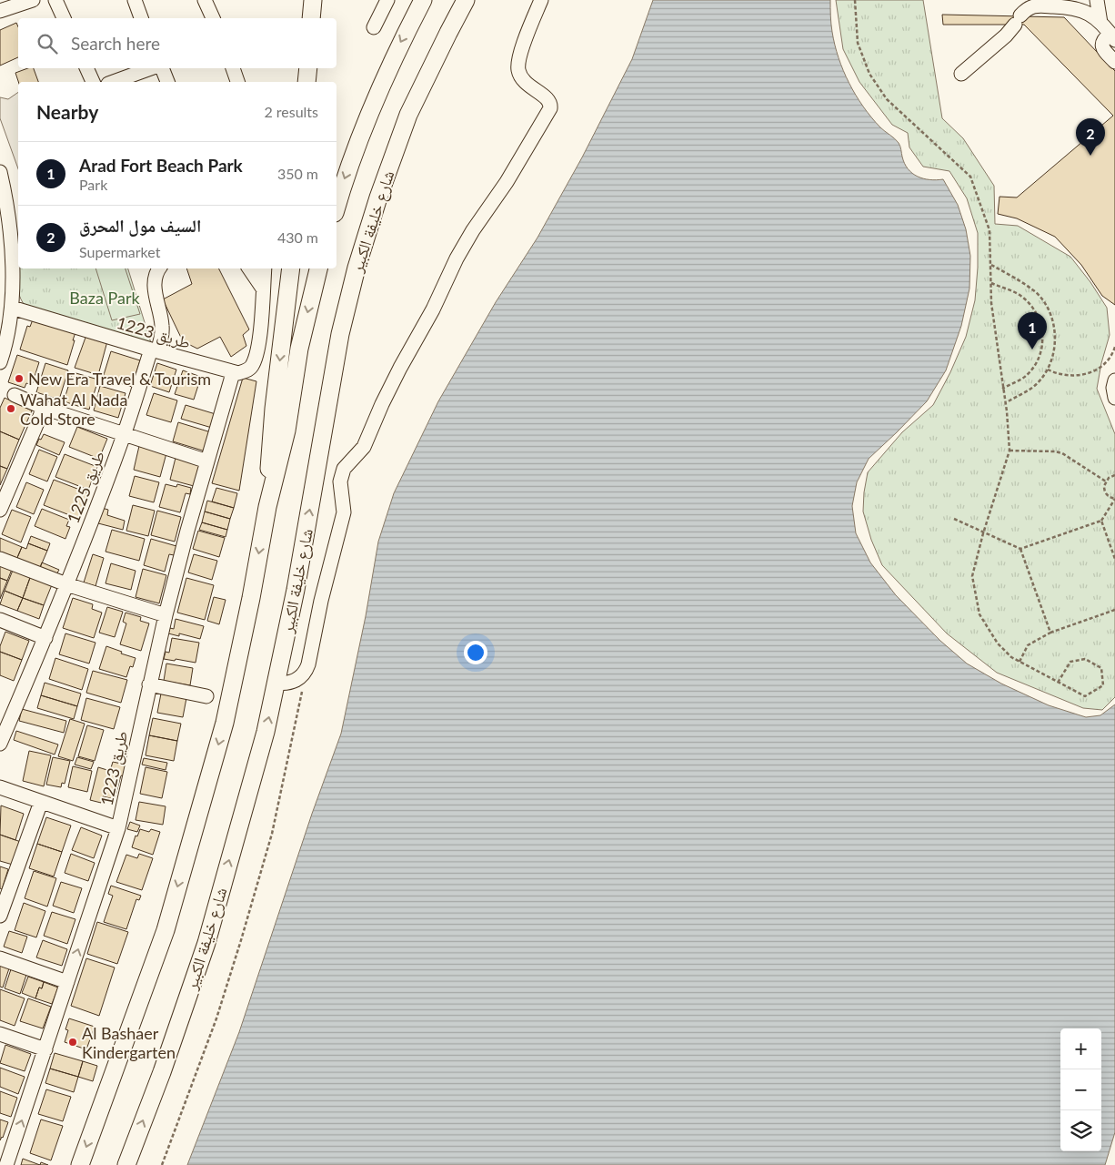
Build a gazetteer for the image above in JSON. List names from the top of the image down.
{
  "streets": {
    "main road": ["شارع خليفة الكبير"],
    "street": ["طريق 1223", "طريق 1225"]
  },
  "crossings": [
    ["طريق 1223", "طريق 1225"]
  ],
  "parks": ["Baza Park"],
  "places": ["New Era Travel & Tourism", "Wahat Al Nada Cold Store", "Al Bashaer Kindergarten"],
  "page": {
    "search": "Search here",
    "heading": ["Nearby", "2 results"],
    "pins": ["2", "1"],
    "list": [
      {
        "mark": "1",
        "name": "Arad Fort Beach Park",
        "note": "Park",
        "value": "350 m"
      },
      {
        "mark": "2",
        "name": "السيف مول المحرق",
        "note": "Supermarket",
        "value": "430 m"
      }
    ],
    "map_buttons": ["+", "−"]
  }
}
